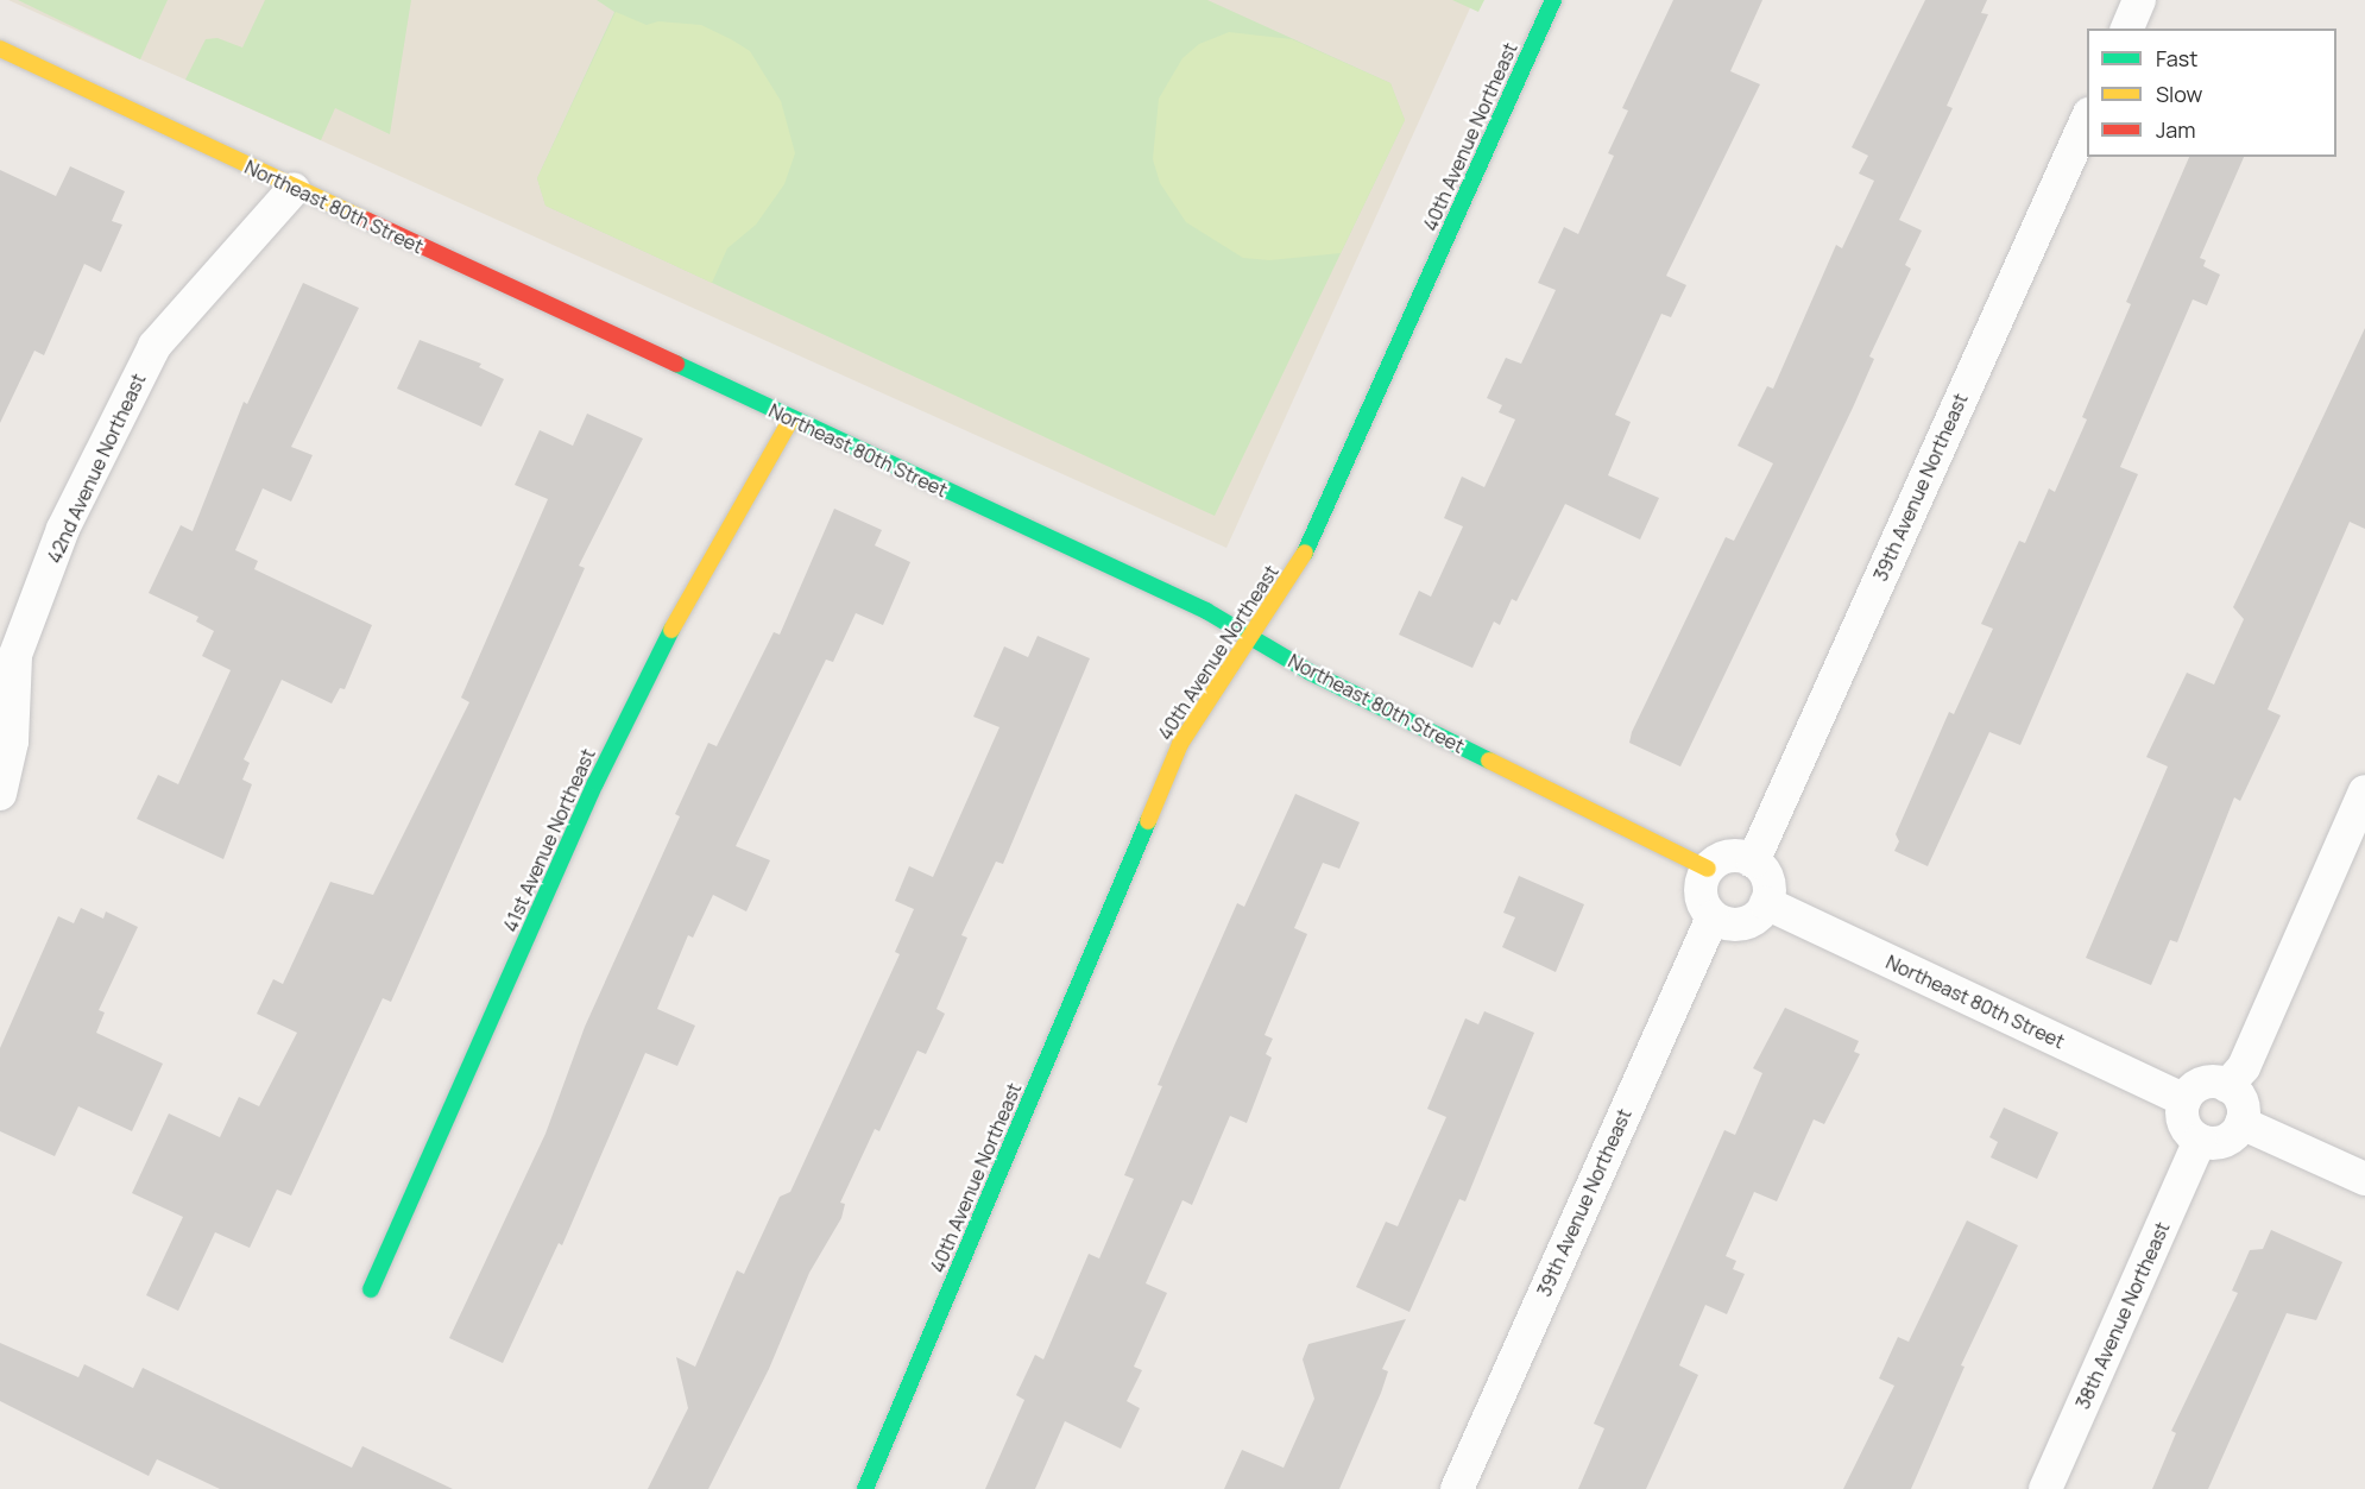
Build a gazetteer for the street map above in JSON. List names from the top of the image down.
{
  "streets": {
    "street": [
      "40th Avenue Northeast",
      "Northeast 80th Street",
      "42nd Avenue Northeast",
      "39th Avenue Northeast",
      "41st Avenue Northeast",
      "38th Avenue Northeast"
    ]
  },
  "crossings": [
    ["40th Avenue Northeast", "Northeast 80th Street"],
    ["Northeast 80th Street", "42nd Avenue Northeast"],
    ["Northeast 80th Street", "39th Avenue Northeast"],
    ["Northeast 80th Street", "41st Avenue Northeast"],
    ["Northeast 80th Street", "38th Avenue Northeast"]
  ],
  "legend": ["Fast", "Slow", "Jam"]
}
